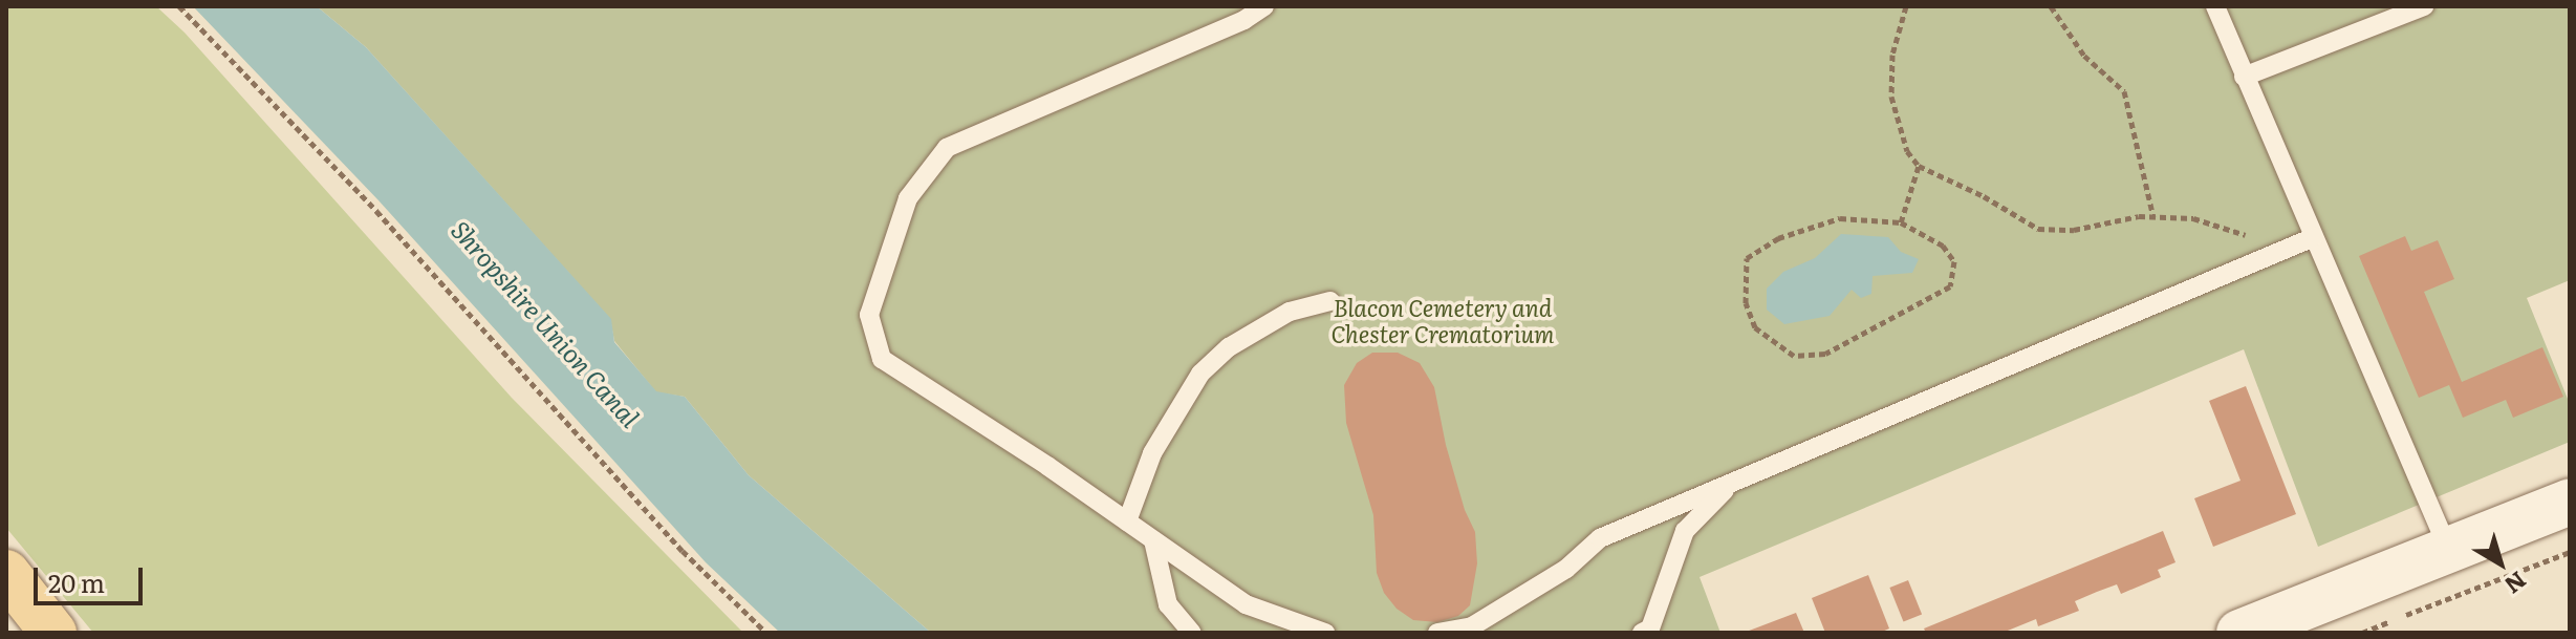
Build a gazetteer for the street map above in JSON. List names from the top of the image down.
{
  "water": ["Shropshire Union Canal"],
  "parks": ["Blacon Cemetery and Chester Crematorium"],
  "scale_bar": "20 m",
  "north": "bottom right"
}
